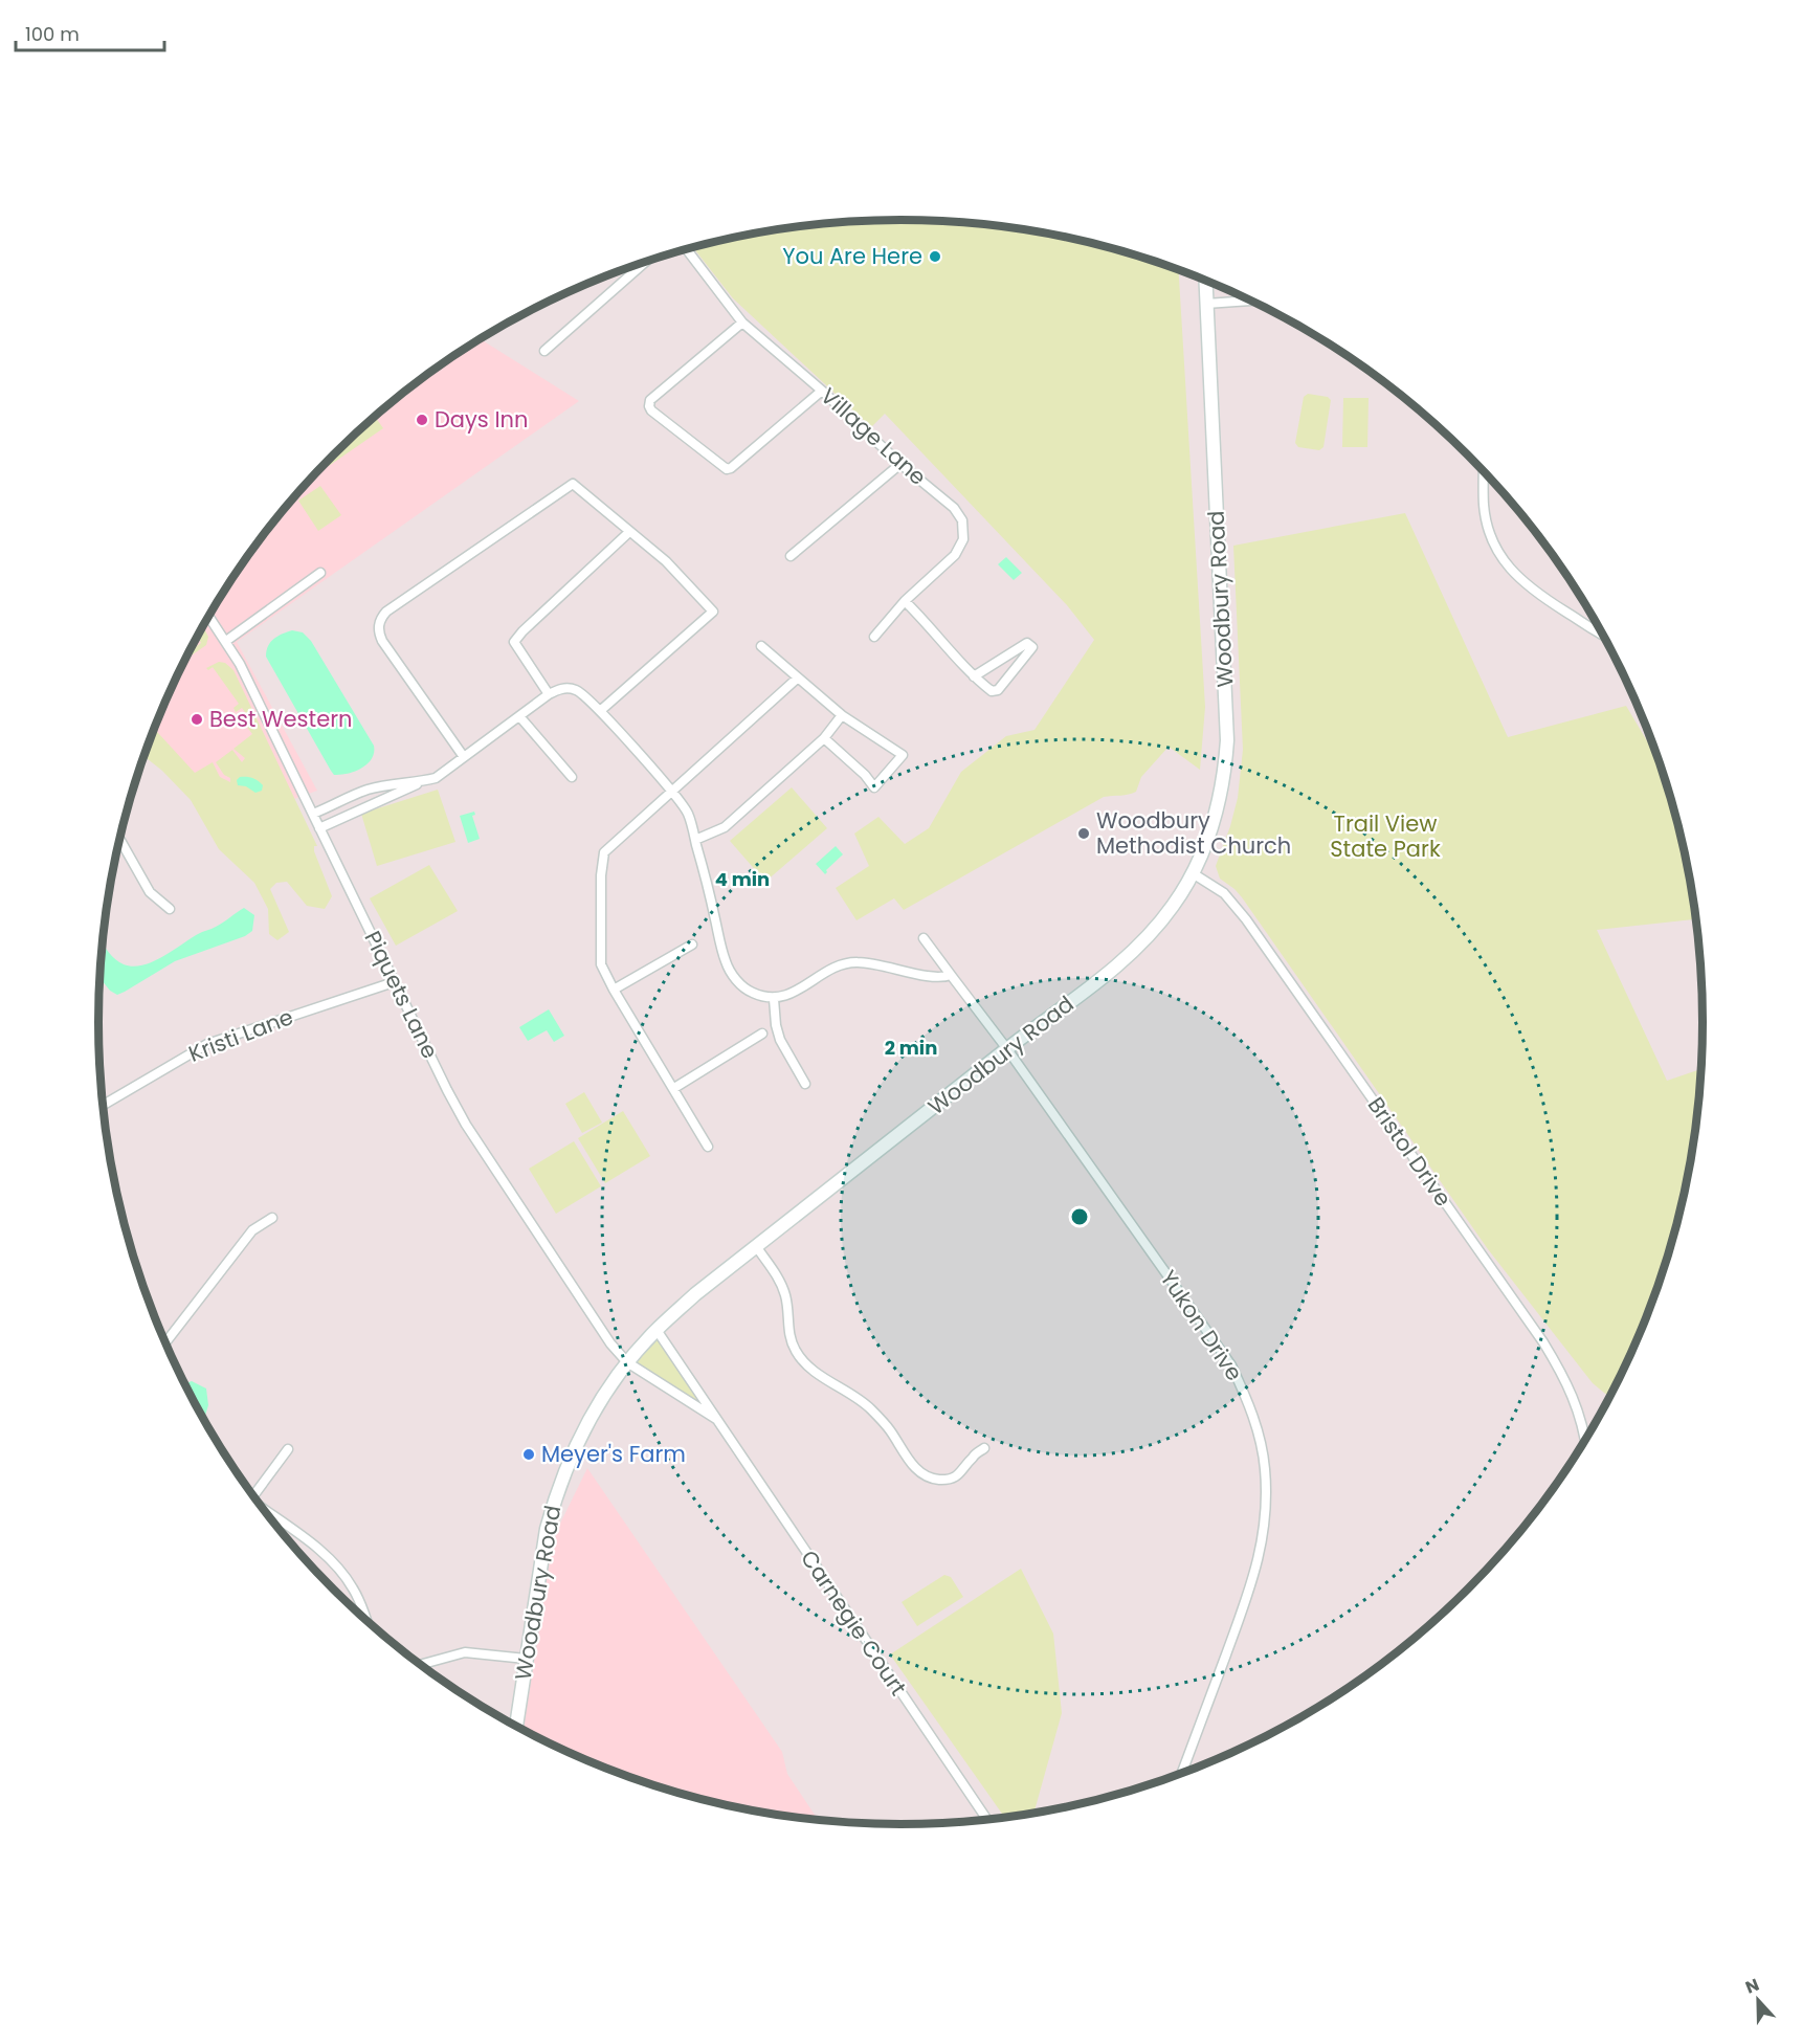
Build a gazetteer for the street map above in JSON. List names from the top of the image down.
{
  "streets": {
    "main road": ["Woodbury Road"],
    "street": [
      "Village Lane",
      "Piquets Lane",
      "Kristi Lane",
      "Bristol Drive",
      "Yukon Drive",
      "Carnegie Court"
    ]
  },
  "crossings": [
    ["Woodbury Road", "Piquets Lane"],
    ["Woodbury Road", "Bristol Drive"],
    ["Woodbury Road", "Yukon Drive"],
    ["Woodbury Road", "Carnegie Court"],
    ["Piquets Lane", "Kristi Lane"],
    ["Piquets Lane", "Carnegie Court"]
  ],
  "parks": ["Trail View State Park"],
  "places": [
    "You Are Here",
    "Days Inn",
    "Best Western",
    "Woodbury Methodist Church",
    "Meyer's Farm"
  ],
  "scale_bar": "100 m",
  "north": "top",
  "rings": ["4 min", "2 min"]
}
